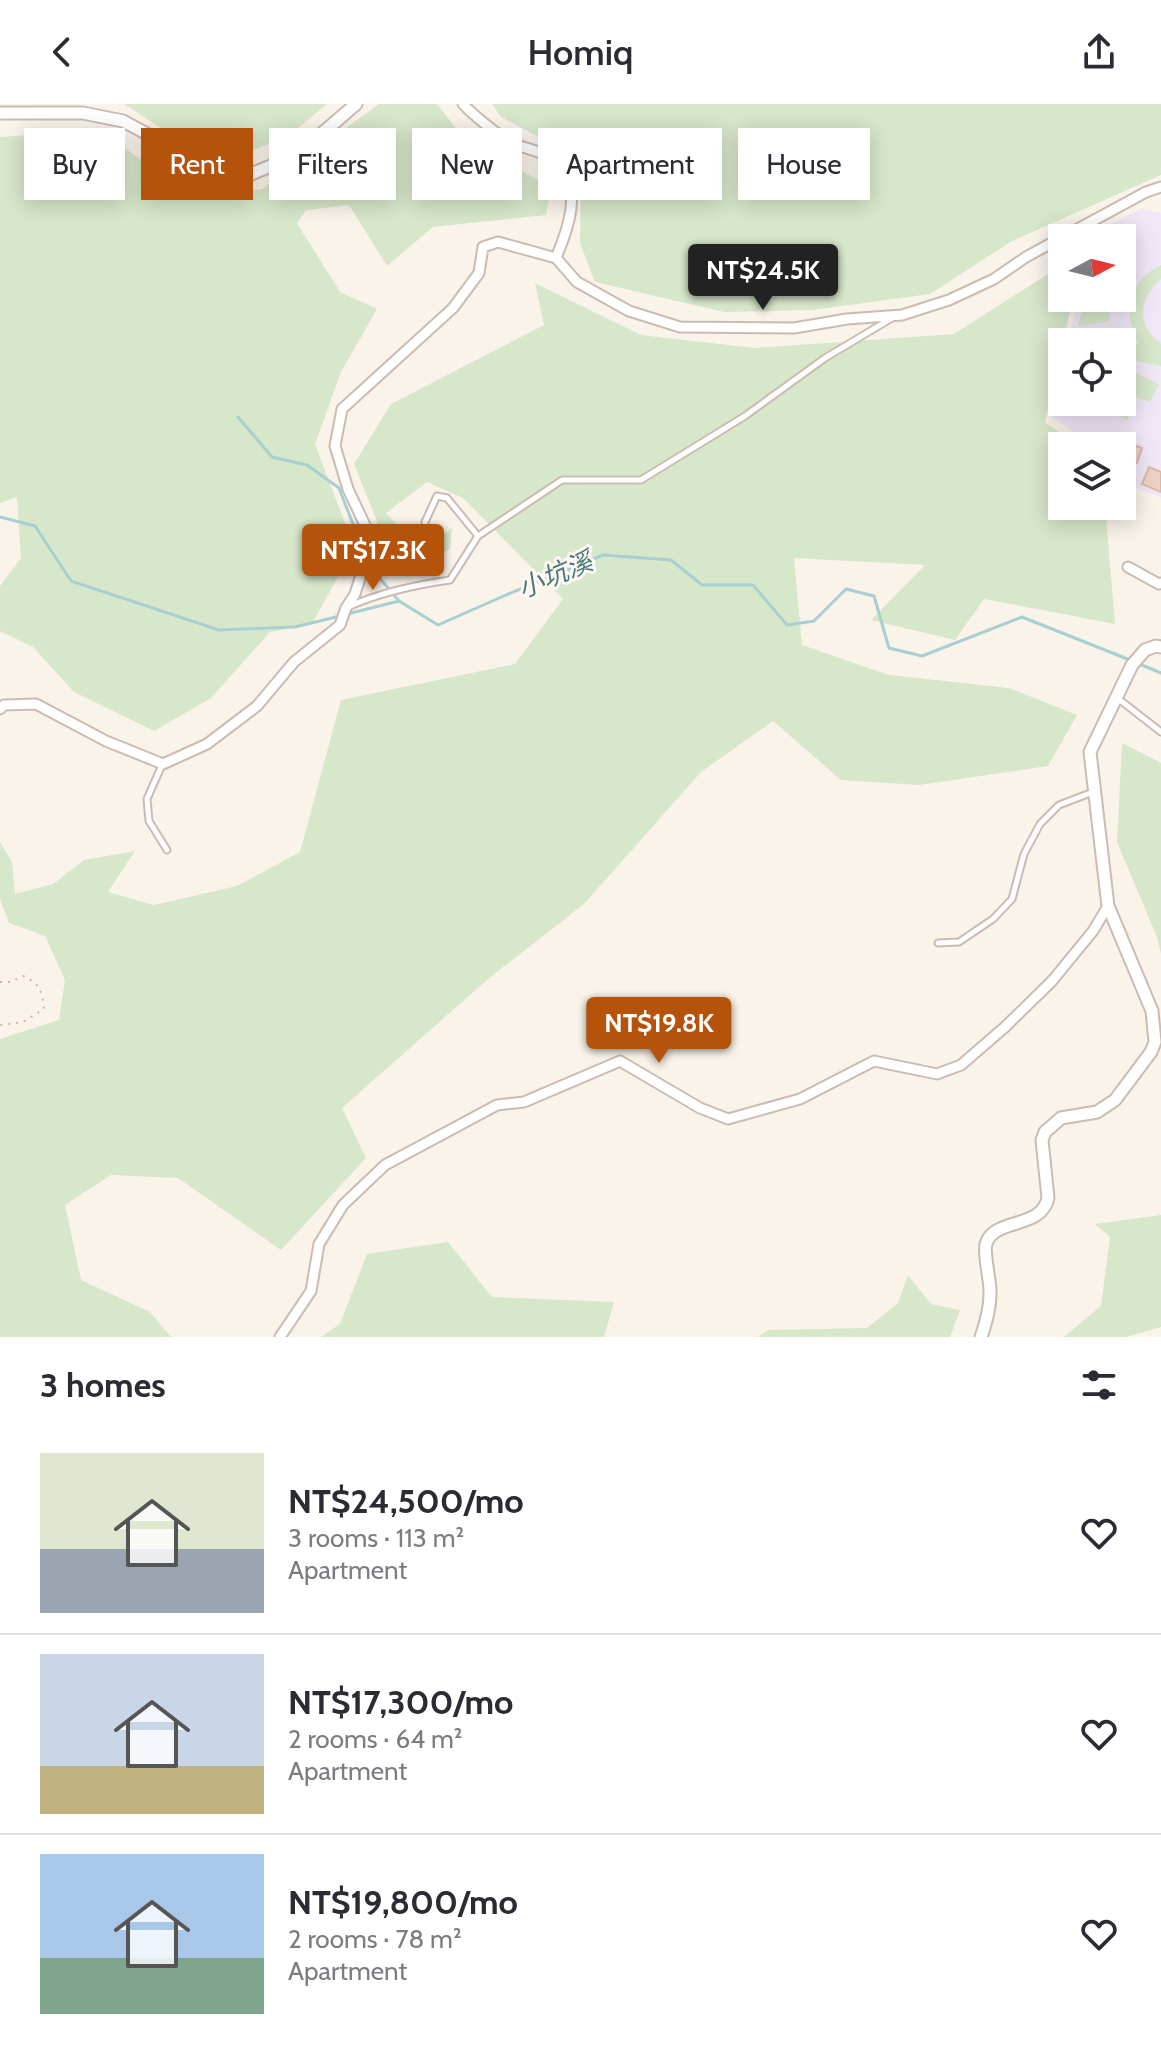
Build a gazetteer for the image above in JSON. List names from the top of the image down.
{
  "water": ["小坑溪"],
  "north": "right",
  "page": {
    "header": "Homiq",
    "chip": [
      "Buy",
      "Rent",
      "Filters",
      "New",
      "Apartment",
      "House"
    ],
    "price": ["NT$24.5K", "NT$17.3K", "NT$19.8K"],
    "heading": "3 homes",
    "list": [
      {
        "name": "NT$24,500/mo",
        "note": "3 rooms · 113 m² · Apartment"
      },
      {
        "name": "NT$17,300/mo",
        "note": "2 rooms · 64 m² · Apartment"
      },
      {
        "name": "NT$19,800/mo",
        "note": "2 rooms · 78 m² · Apartment"
      }
    ]
  }
}
